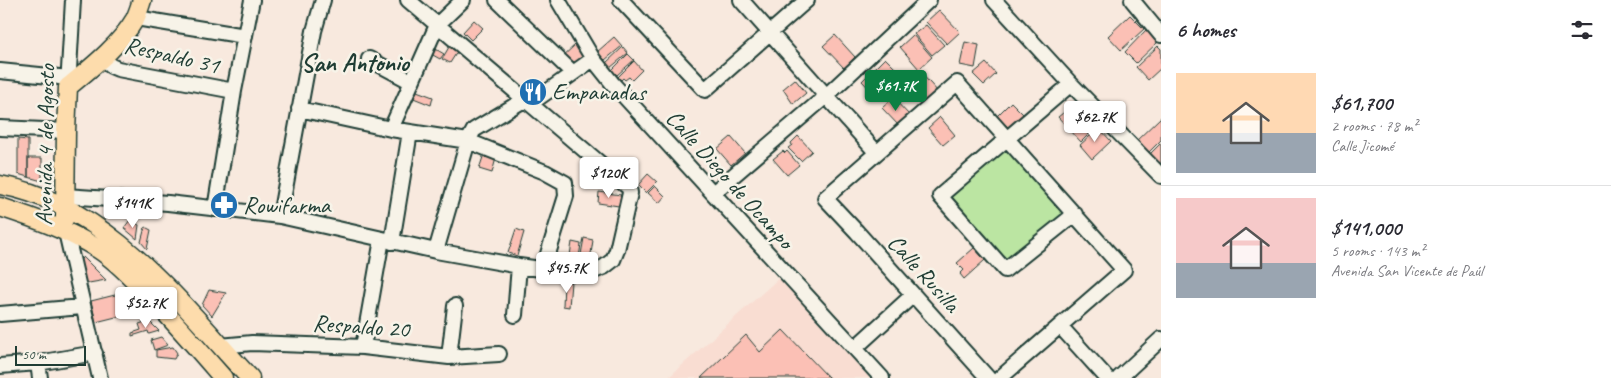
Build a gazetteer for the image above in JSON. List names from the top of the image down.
{
  "streets": {
    "main road": ["Avenida 4 de Agosto"],
    "street": [
      "Respaldo 31",
      "Calle Diego de Ocampo",
      "Calle Rusilla",
      "Respaldo 20"
    ]
  },
  "districts": ["San Antonio"],
  "places": {
    "restaurant": ["Empanadas"],
    "pharmacy": ["Rowifarma"]
  },
  "scale_bar": "50 m",
  "page": {
    "heading": "6 homes",
    "list": [
      {
        "name": "$61,700",
        "note": "2 rooms · 78 m² · Calle Jicomé"
      },
      {
        "name": "$141,000",
        "note": "5 rooms · 143 m² · Avenida San Vicente de Paúl"
      }
    ],
    "price": [
      "$61.7K",
      "$62.7K",
      "$120K",
      "$141K",
      "$45.7K",
      "$52.7K"
    ],
    "scale": "50 m"
  }
}
